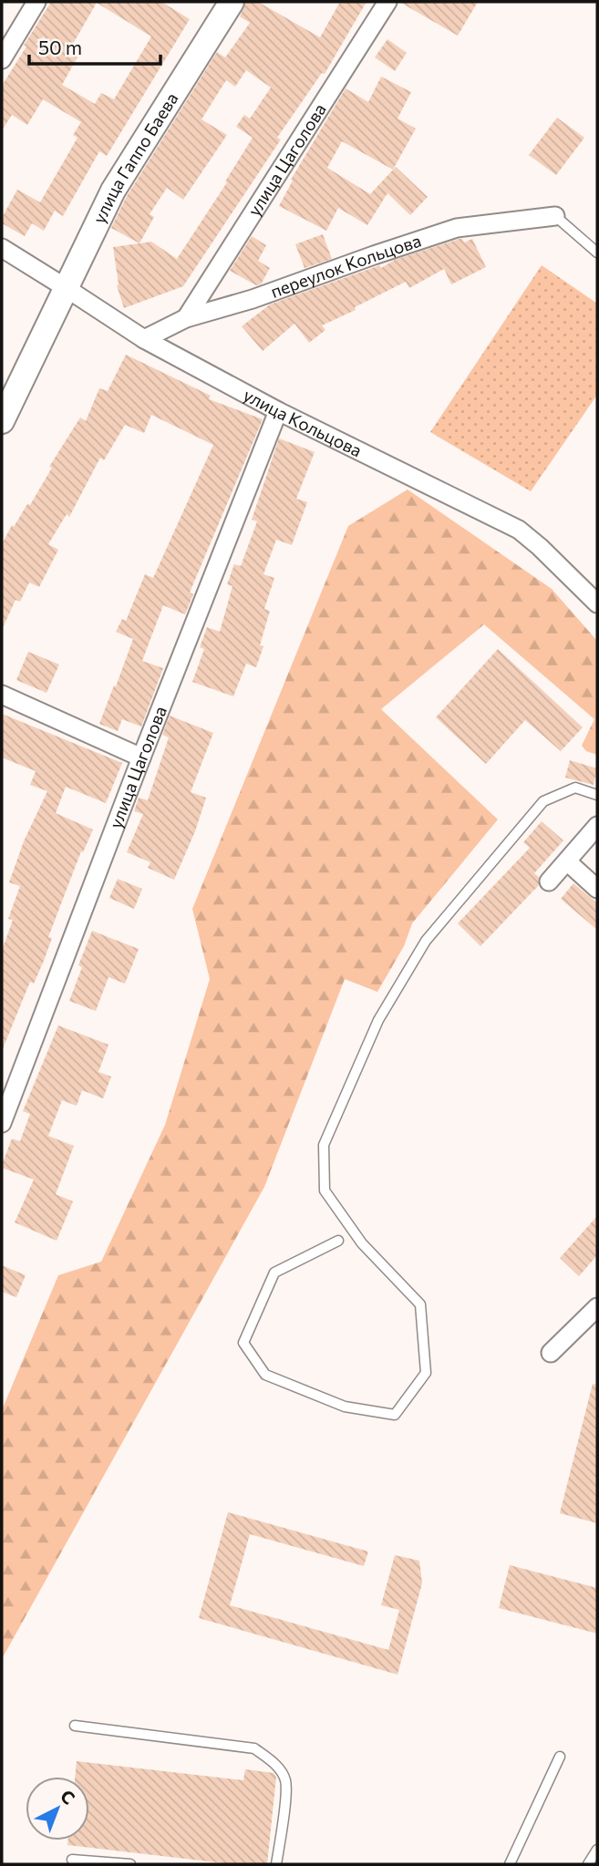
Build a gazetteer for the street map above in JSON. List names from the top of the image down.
{
  "streets": {
    "main road": ["улица Гаппо Баева"],
    "street": ["улица Цаголова", "переулок Кольцова", "улица Кольцова"]
  },
  "crossings": [
    ["улица Гаппо Баева", "улица Кольцова"],
    ["улица Цаголова", "переулок Кольцова"],
    ["улица Цаголова", "улица Кольцова"],
    ["переулок Кольцова", "улица Кольцова"]
  ],
  "scale_bar": "50 m",
  "north": "top right"
}
